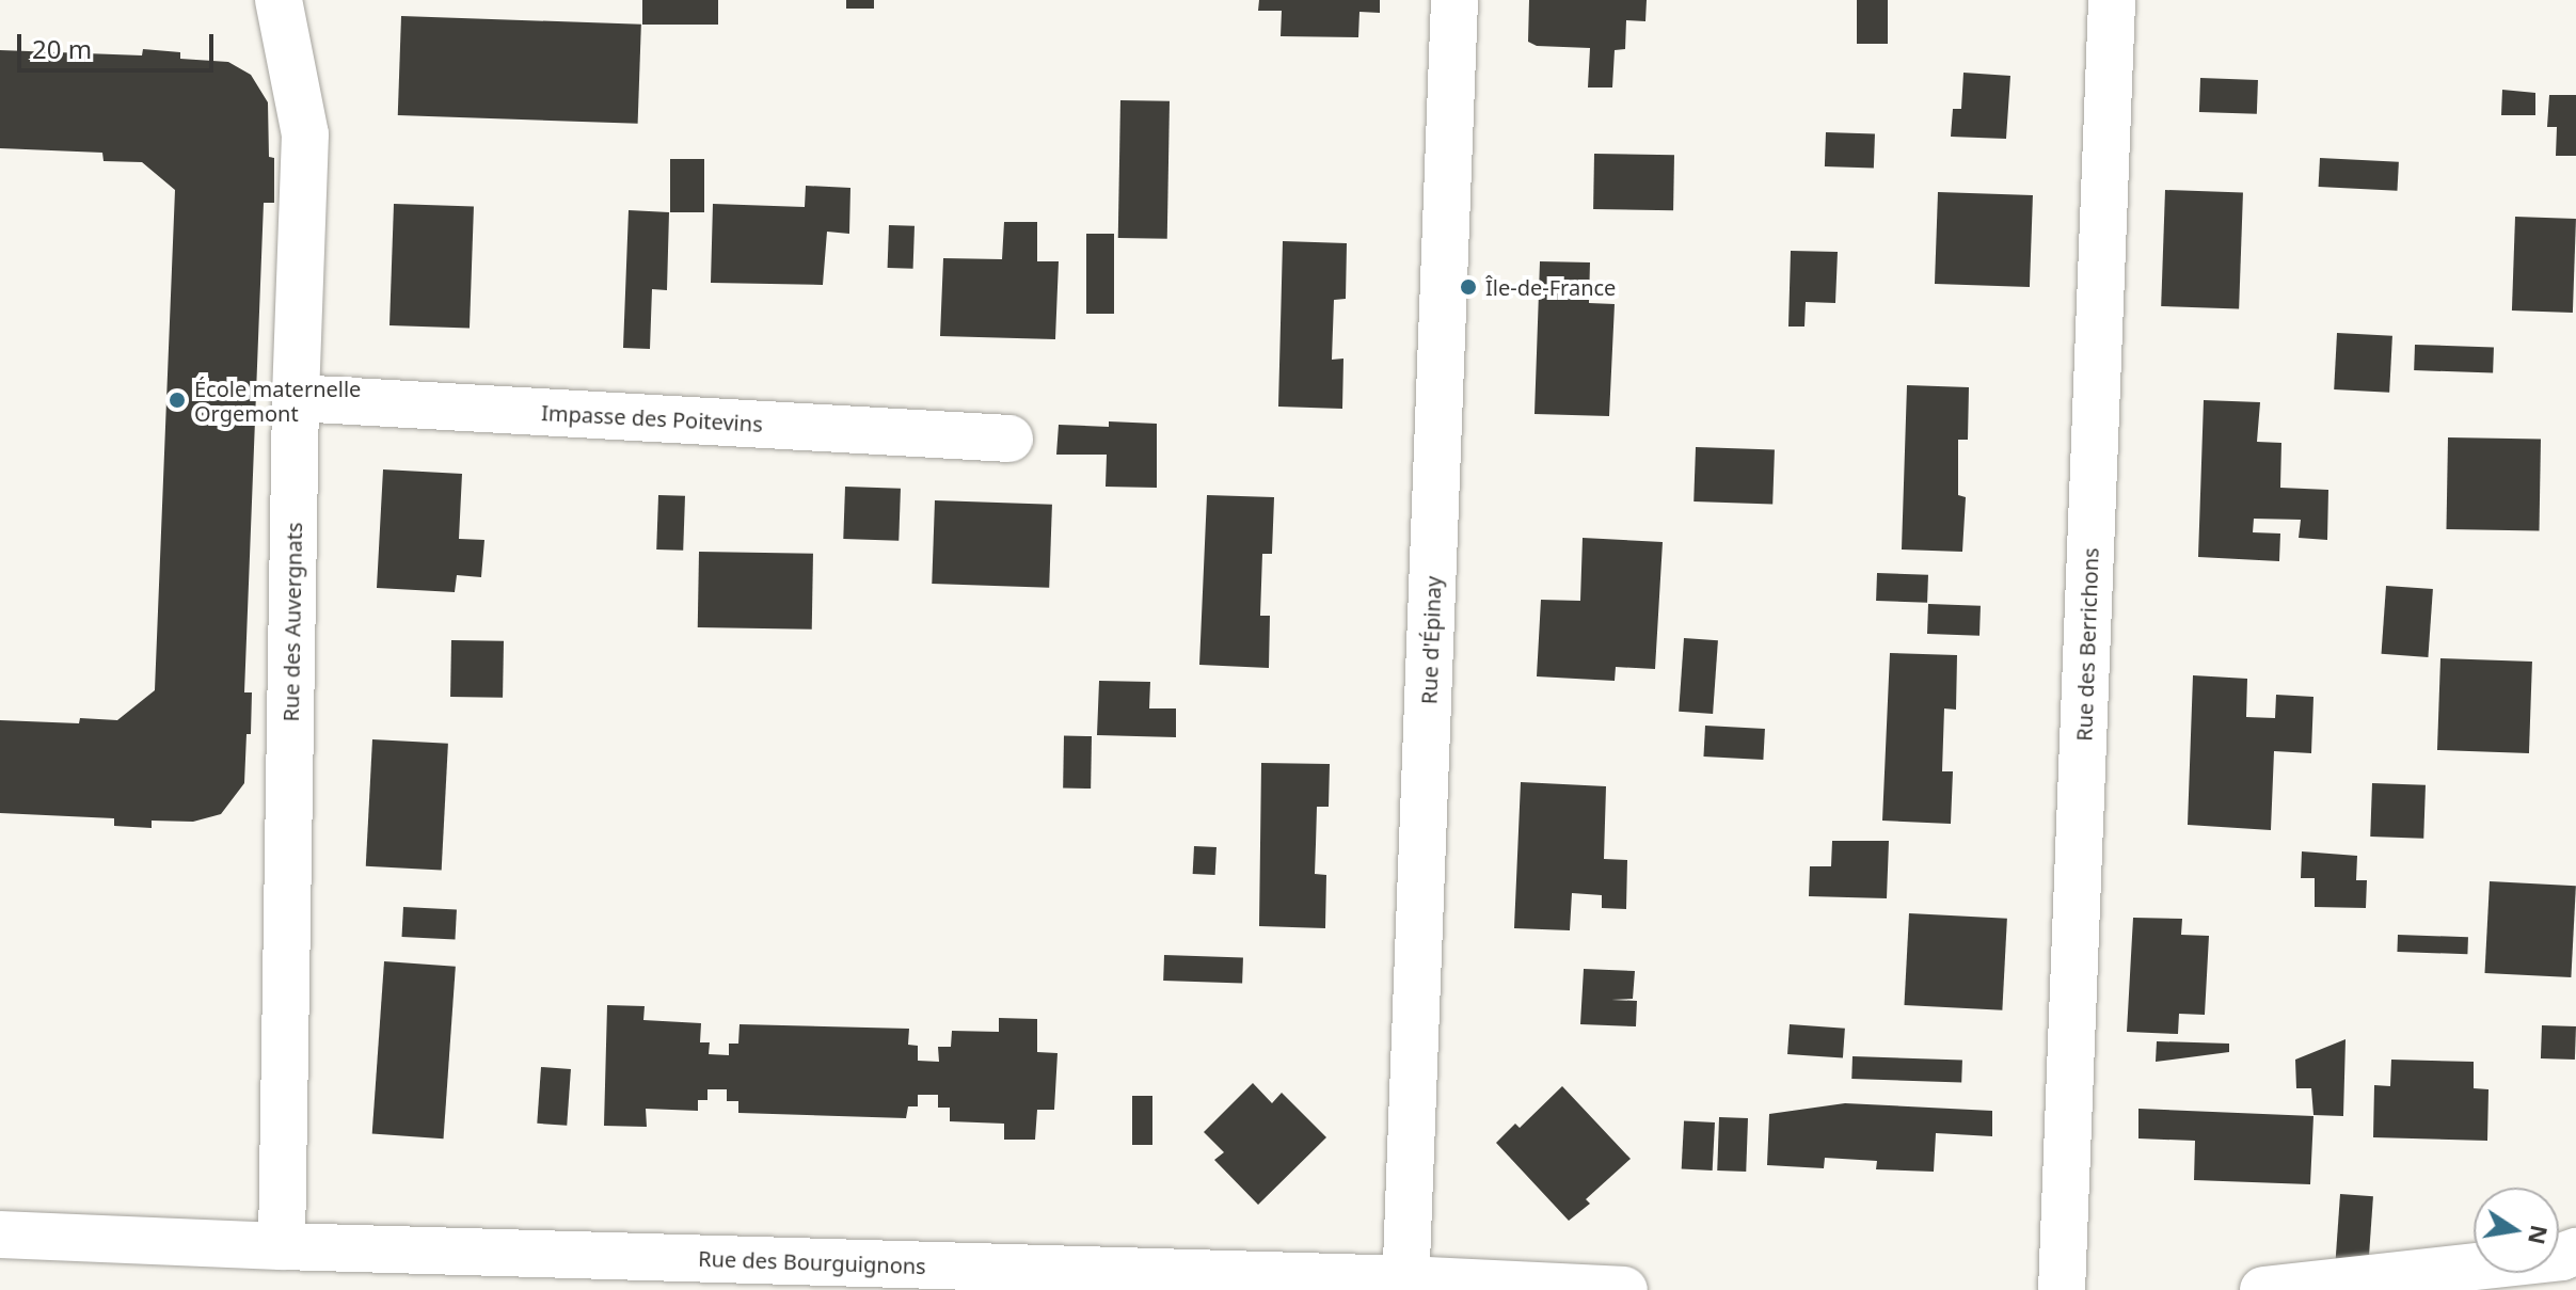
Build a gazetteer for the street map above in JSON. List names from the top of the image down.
{
  "streets": {
    "street": [
      "Impasse des Poitevins",
      "Rue des Auvergnats",
      "Rue d'Épinay",
      "Rue des Berrichons",
      "Rue des Bourguignons"
    ]
  },
  "crossings": [
    ["Impasse des Poitevins", "Rue des Auvergnats"],
    ["Rue des Auvergnats", "Rue des Bourguignons"],
    ["Rue d'Épinay", "Rue des Bourguignons"]
  ],
  "places": ["Île-de-France", "École maternelle Orgemont"],
  "scale_bar": "20 m",
  "north": "right"
}
